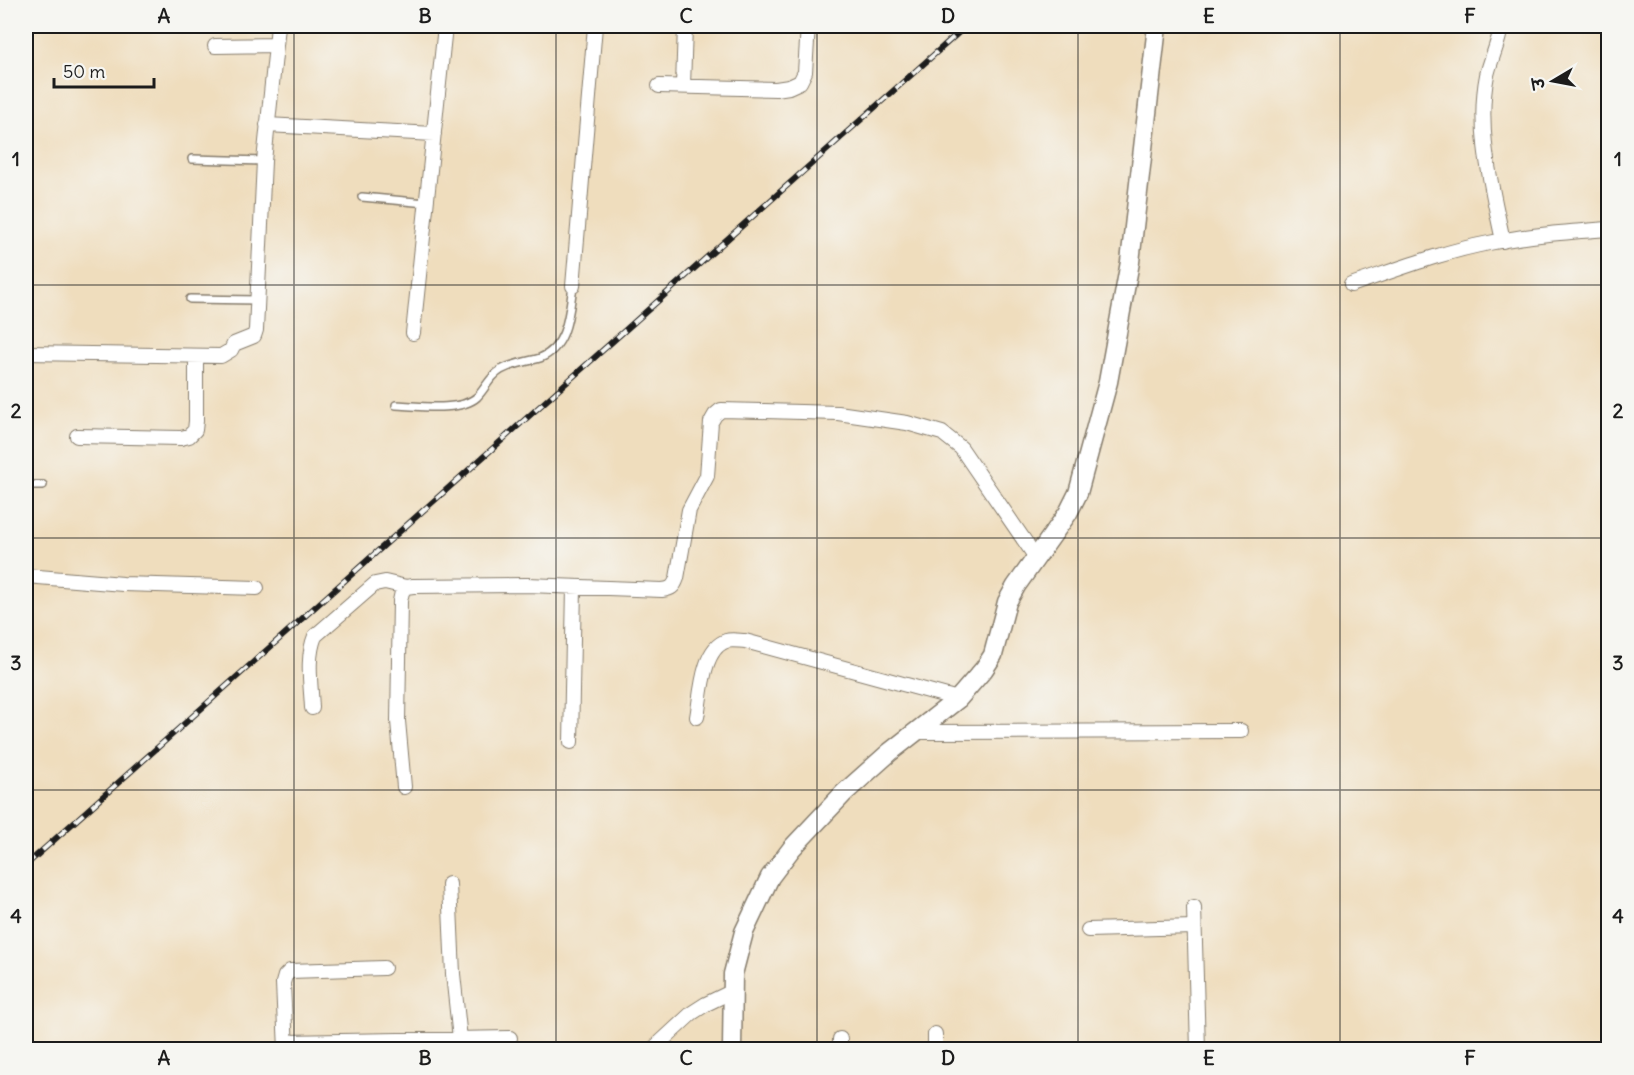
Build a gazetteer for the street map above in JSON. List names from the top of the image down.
{
  "scale_bar": "50 m",
  "north": "left",
  "grid": {
    "columns": [
      "A",
      "B",
      "C",
      "D",
      "E",
      "F"
    ],
    "rows": [
      "1",
      "2",
      "3",
      "4"
    ]
  }
}
